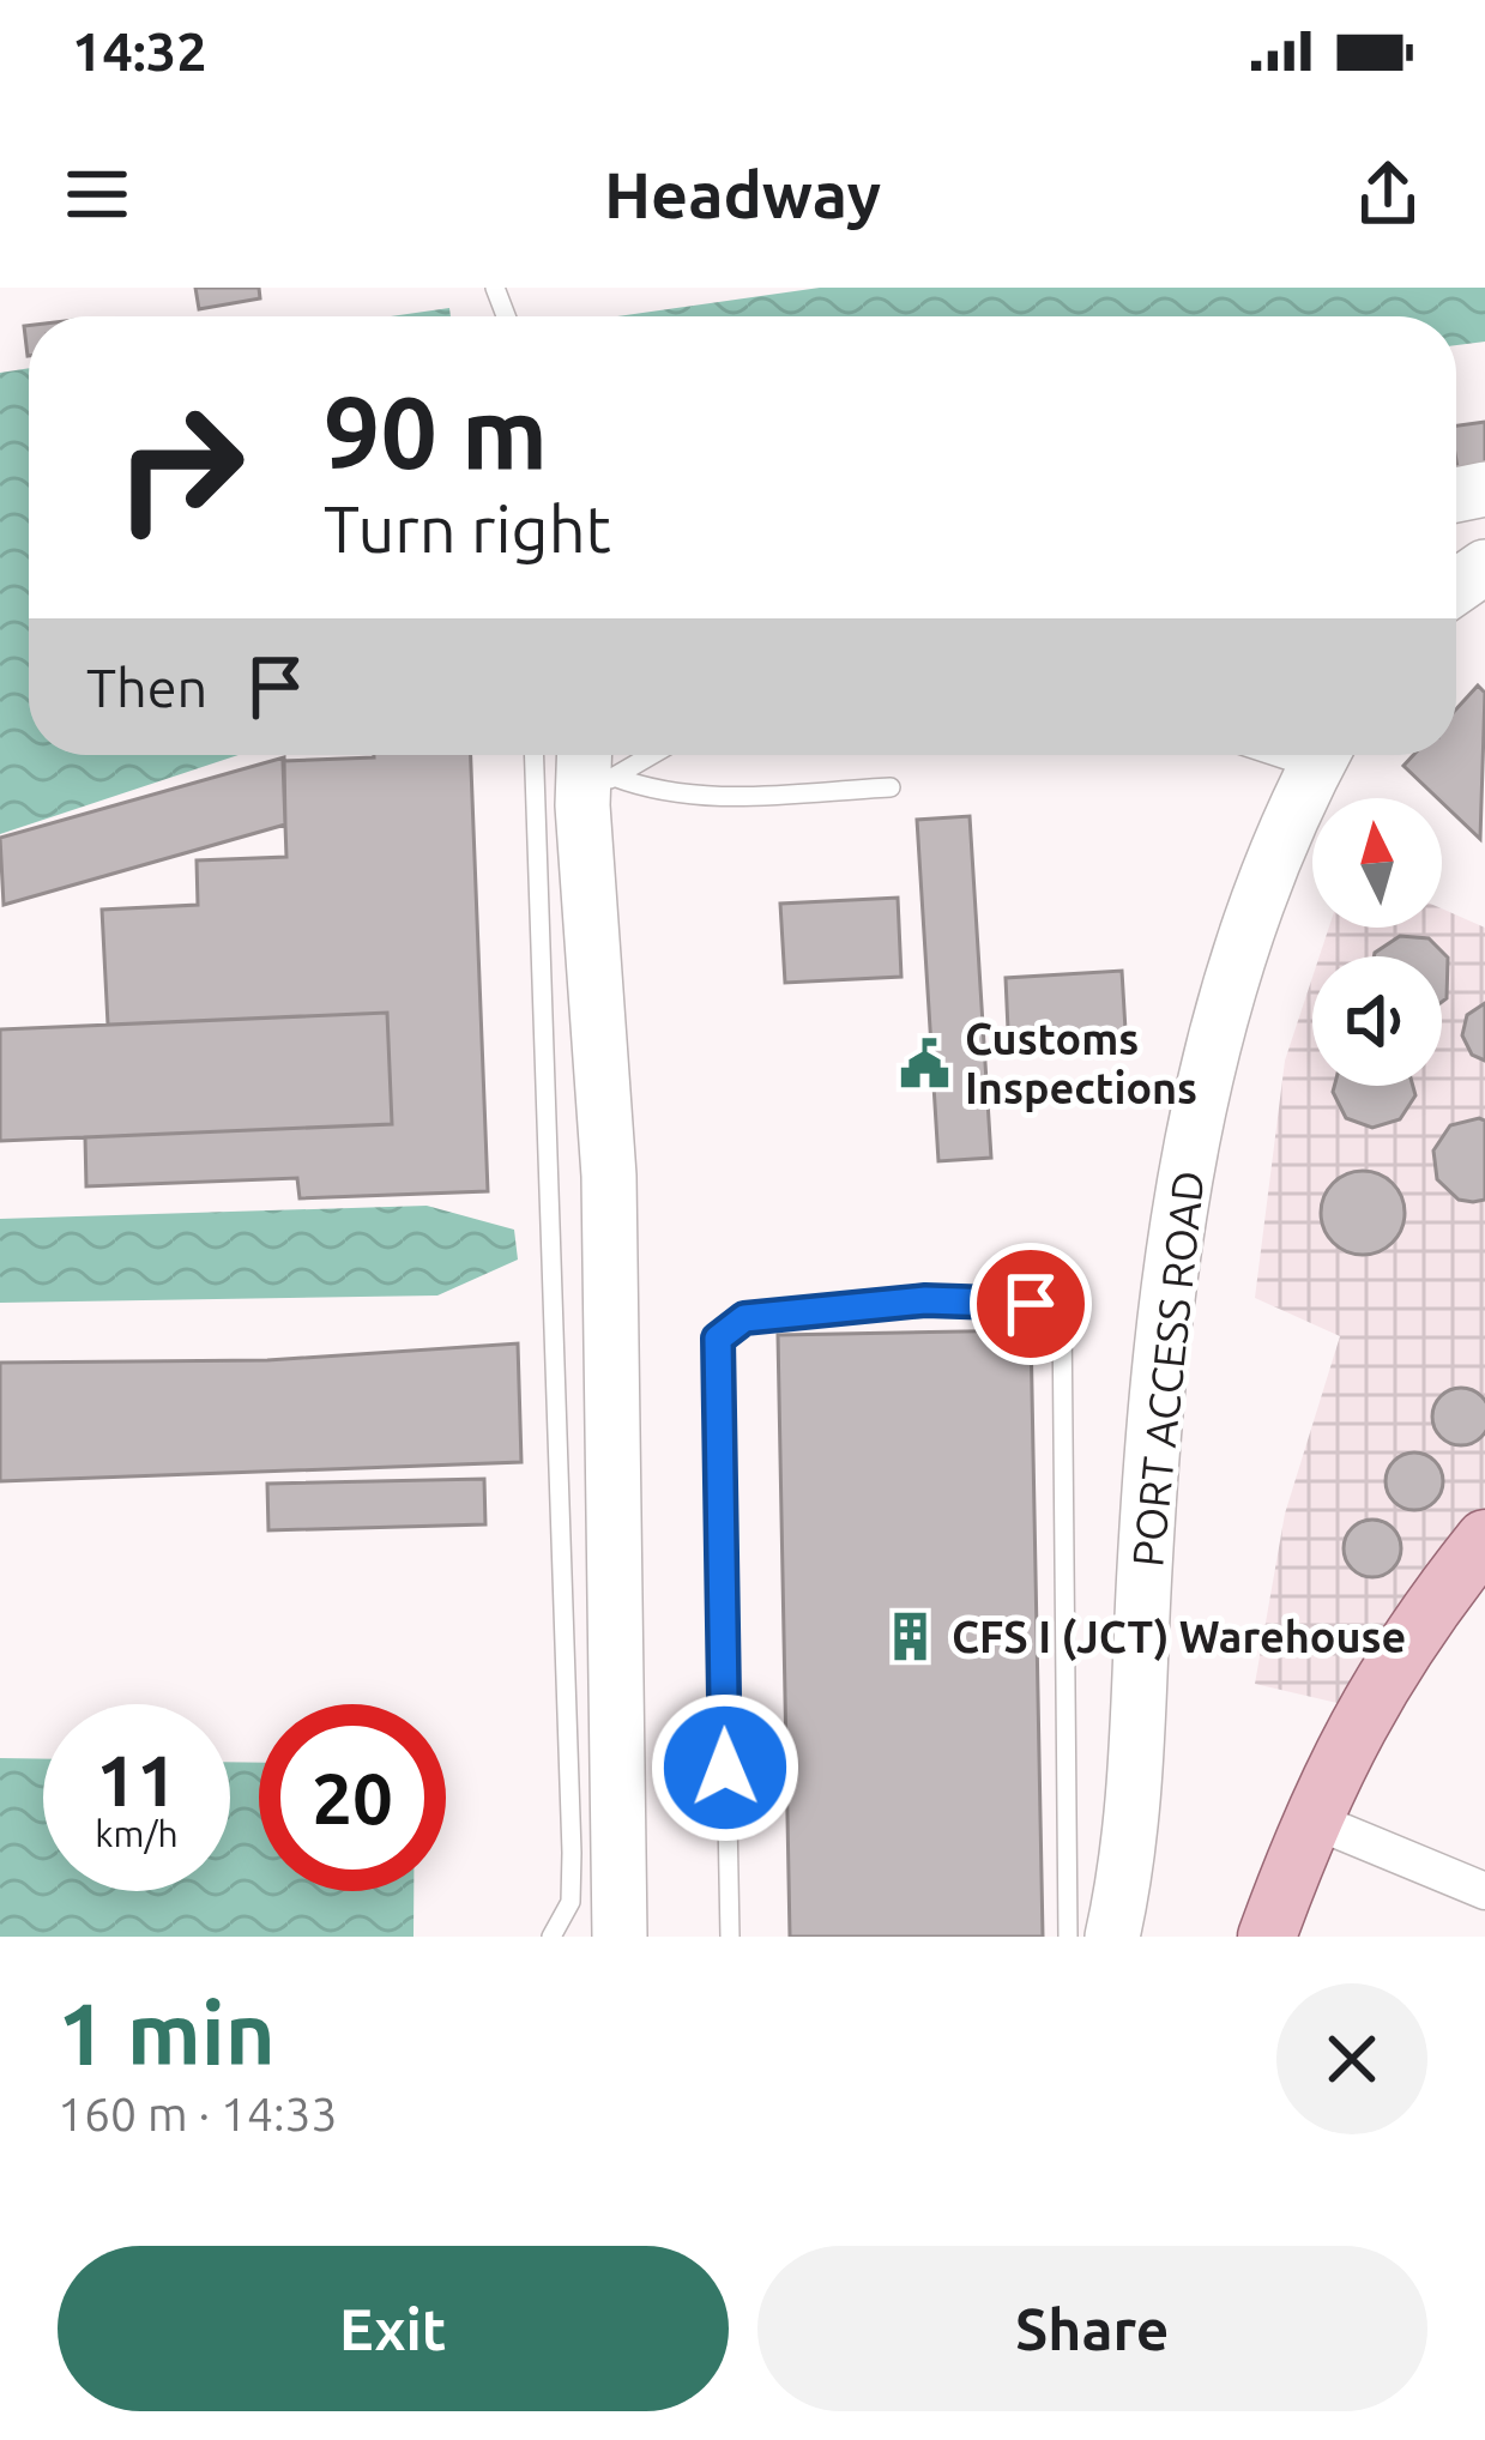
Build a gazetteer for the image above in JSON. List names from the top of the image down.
{
  "streets": {
    "main road": ["PORT ACCESS ROAD"]
  },
  "places": {
    "public building": ["Customs Inspections"],
    "building": ["CFS I (JCT) Warehouse"]
  },
  "north": "top",
  "page": {
    "status": "14:32",
    "header": "Headway",
    "turn": ["90 m", "Turn right"],
    "then": "Then",
    "speed": "11 km/h",
    "limit": "20",
    "heading": ["1 min", "160 m · 14:33"],
    "buttons": ["Exit", "Share"]
  }
}
